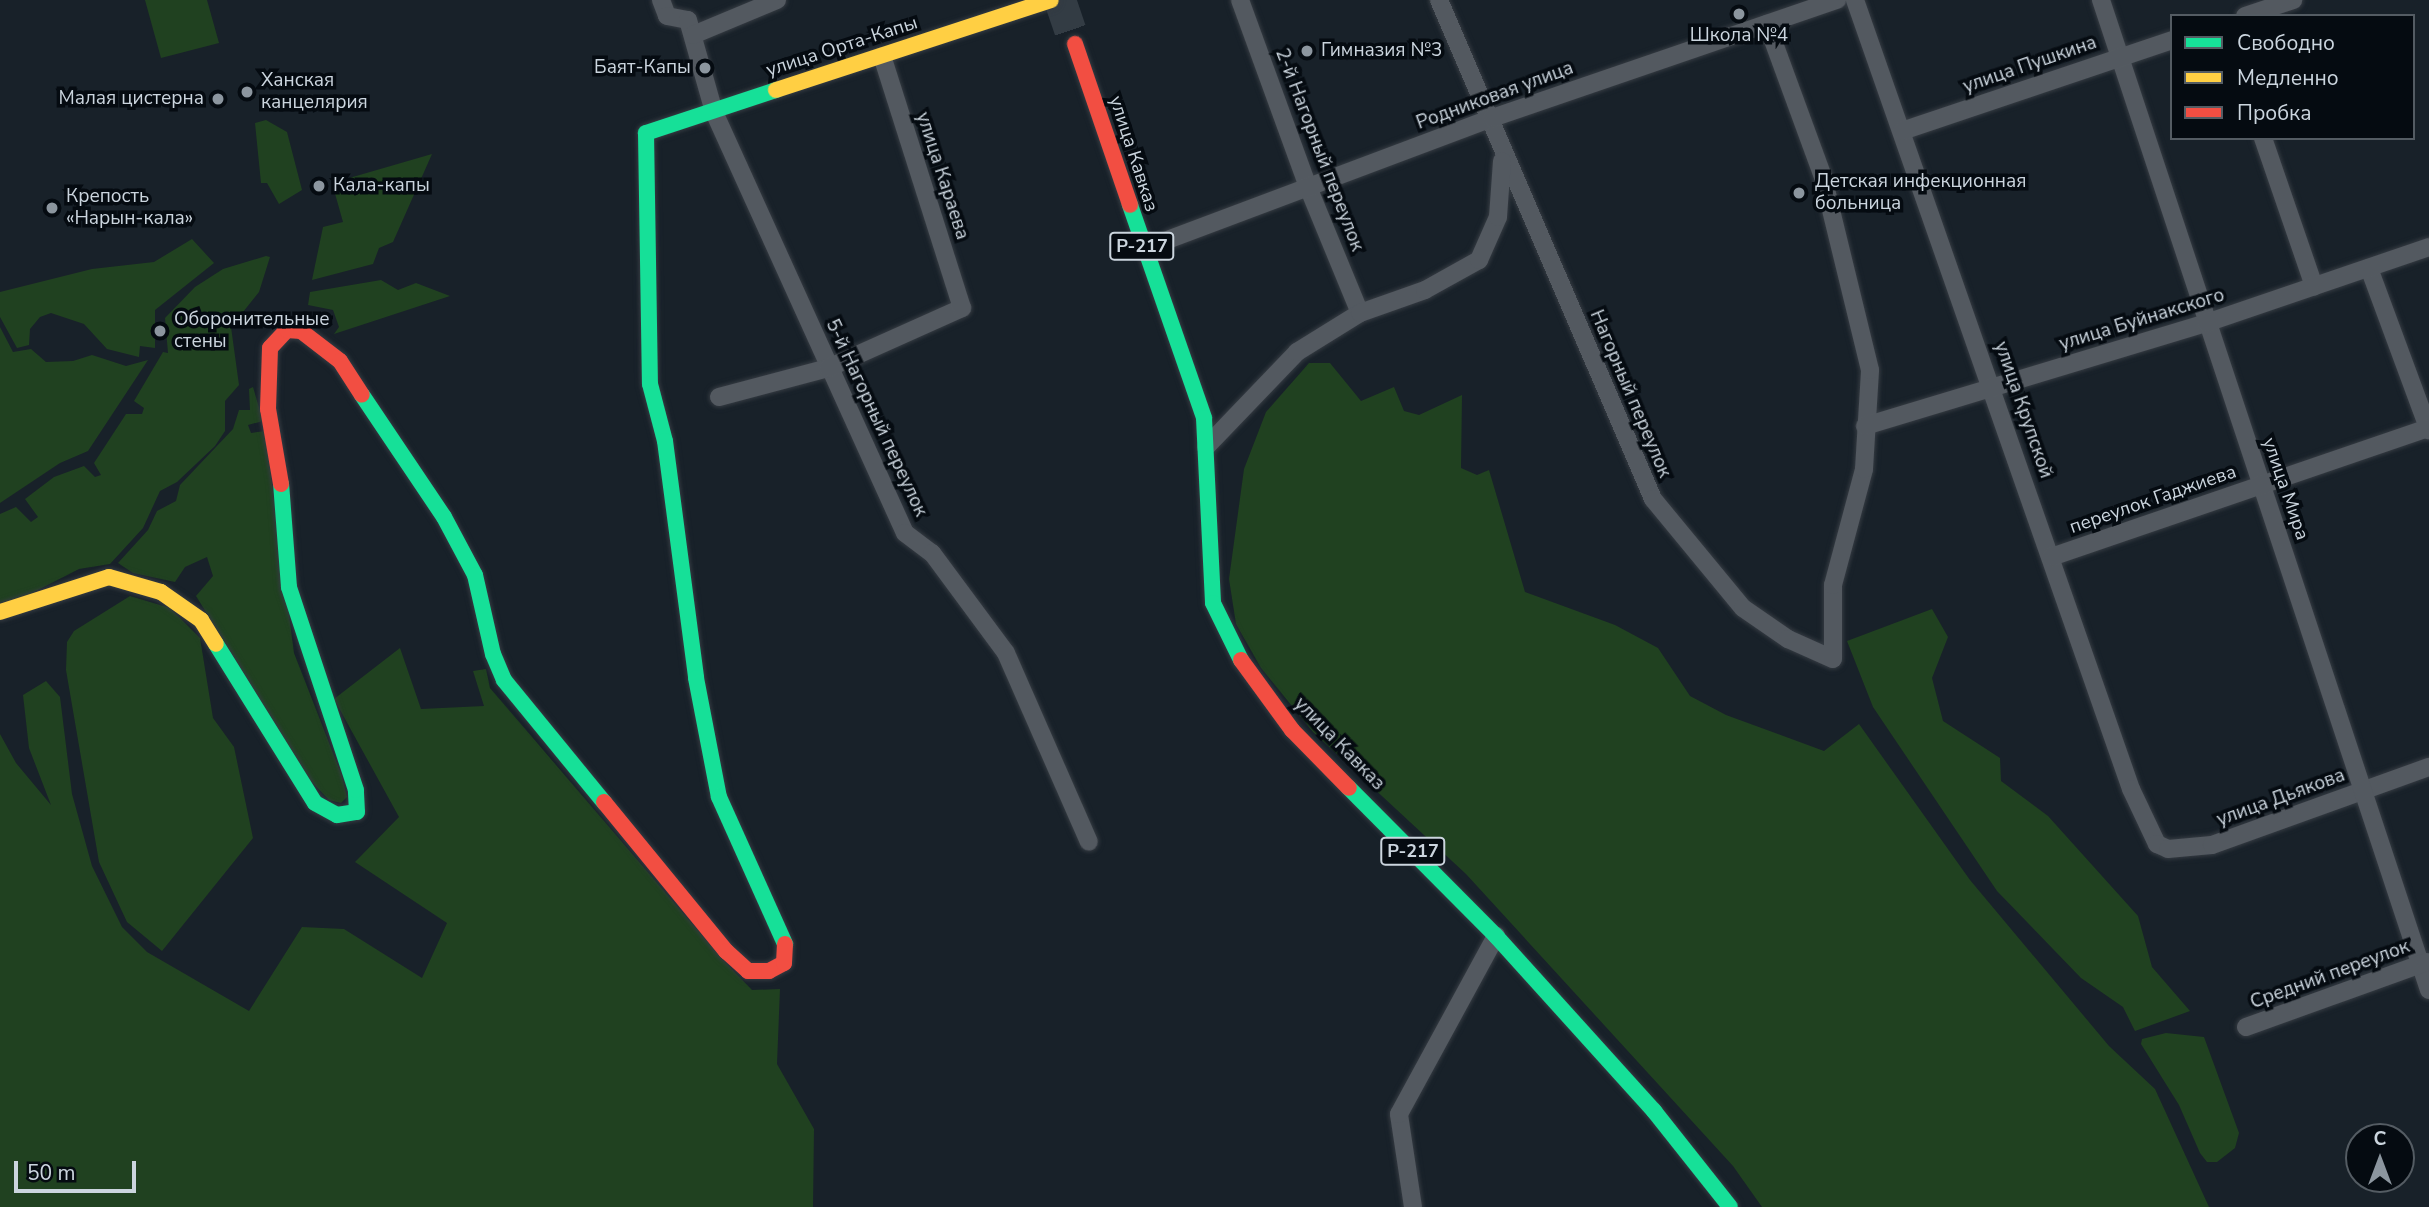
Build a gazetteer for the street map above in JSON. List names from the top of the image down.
{
  "streets": {
    "main road": ["улица Орта-Капы", "улица Кавказ", "Р-217"],
    "street": [
      "улица Пушкина",
      "Родниковая улица",
      "2-й Нагорный переулок",
      "улица Караева",
      "улица Буйнакского",
      "Нагорный переулок",
      "улица Крупской",
      "5-й Нагорный переулок",
      "улица Мира",
      "переулок Гаджиева",
      "улица Дьякова",
      "Средний переулок"
    ]
  },
  "crossings": [
    ["улица Орта-Капы", "улица Караева"],
    ["улица Орта-Капы", "5-й Нагорный переулок"],
    ["улица Пушкина", "улица Крупской"],
    ["улица Пушкина", "улица Мира"],
    ["Родниковая улица", "2-й Нагорный переулок"],
    ["Родниковая улица", "Нагорный переулок"],
    ["улица Караева", "5-й Нагорный переулок"],
    ["улица Буйнакского", "Нагорный переулок"],
    ["улица Буйнакского", "улица Крупской"],
    ["улица Буйнакского", "улица Мира"],
    ["улица Крупской", "переулок Гаджиева"],
    ["улица Крупской", "улица Дьякова"],
    ["улица Мира", "переулок Гаджиева"],
    ["улица Мира", "улица Дьякова"],
    ["улица Мира", "Средний переулок"]
  ],
  "places": [
    "Школа №4",
    "Гимназия №3",
    "Баят-Капы",
    "Ханская канцелярия",
    "Малая цистерна",
    "Кала-капы",
    "Детская инфекционная больница",
    "Крепость «Нарын-кала»",
    "Оборонительные стены"
  ],
  "legend": ["Свободно", "Медленно", "Пробка"],
  "scale_bar": "50 m",
  "north": "top"
}
